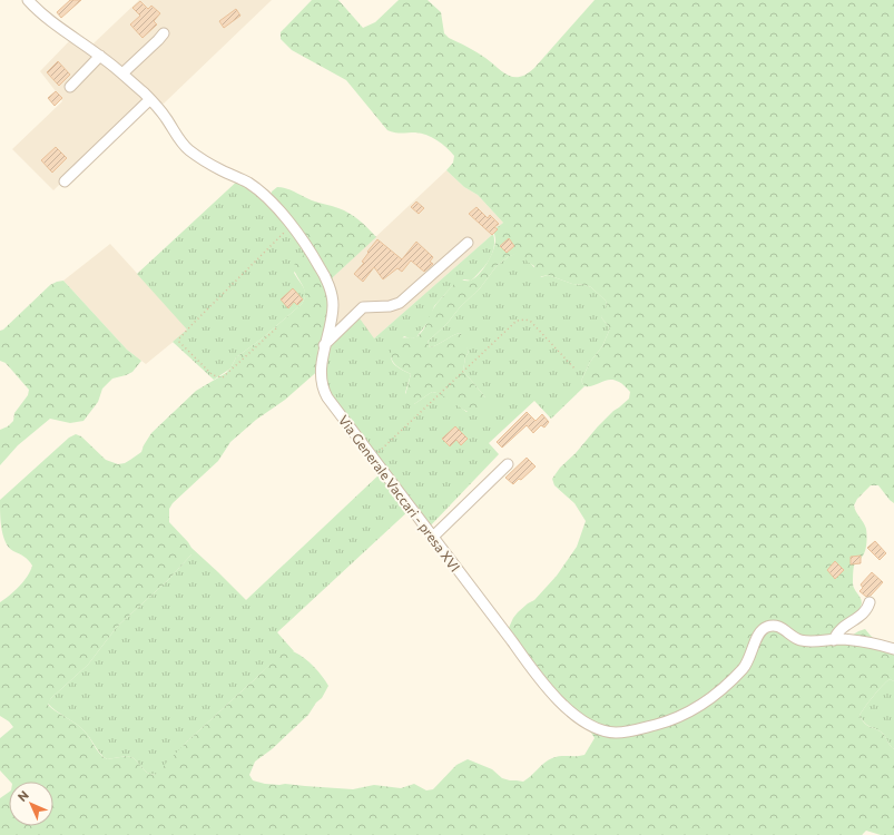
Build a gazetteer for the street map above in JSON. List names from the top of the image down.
{
  "streets": {
    "street": ["Via Generale Vaccari - presa XVI"]
  },
  "north": "top left"
}
